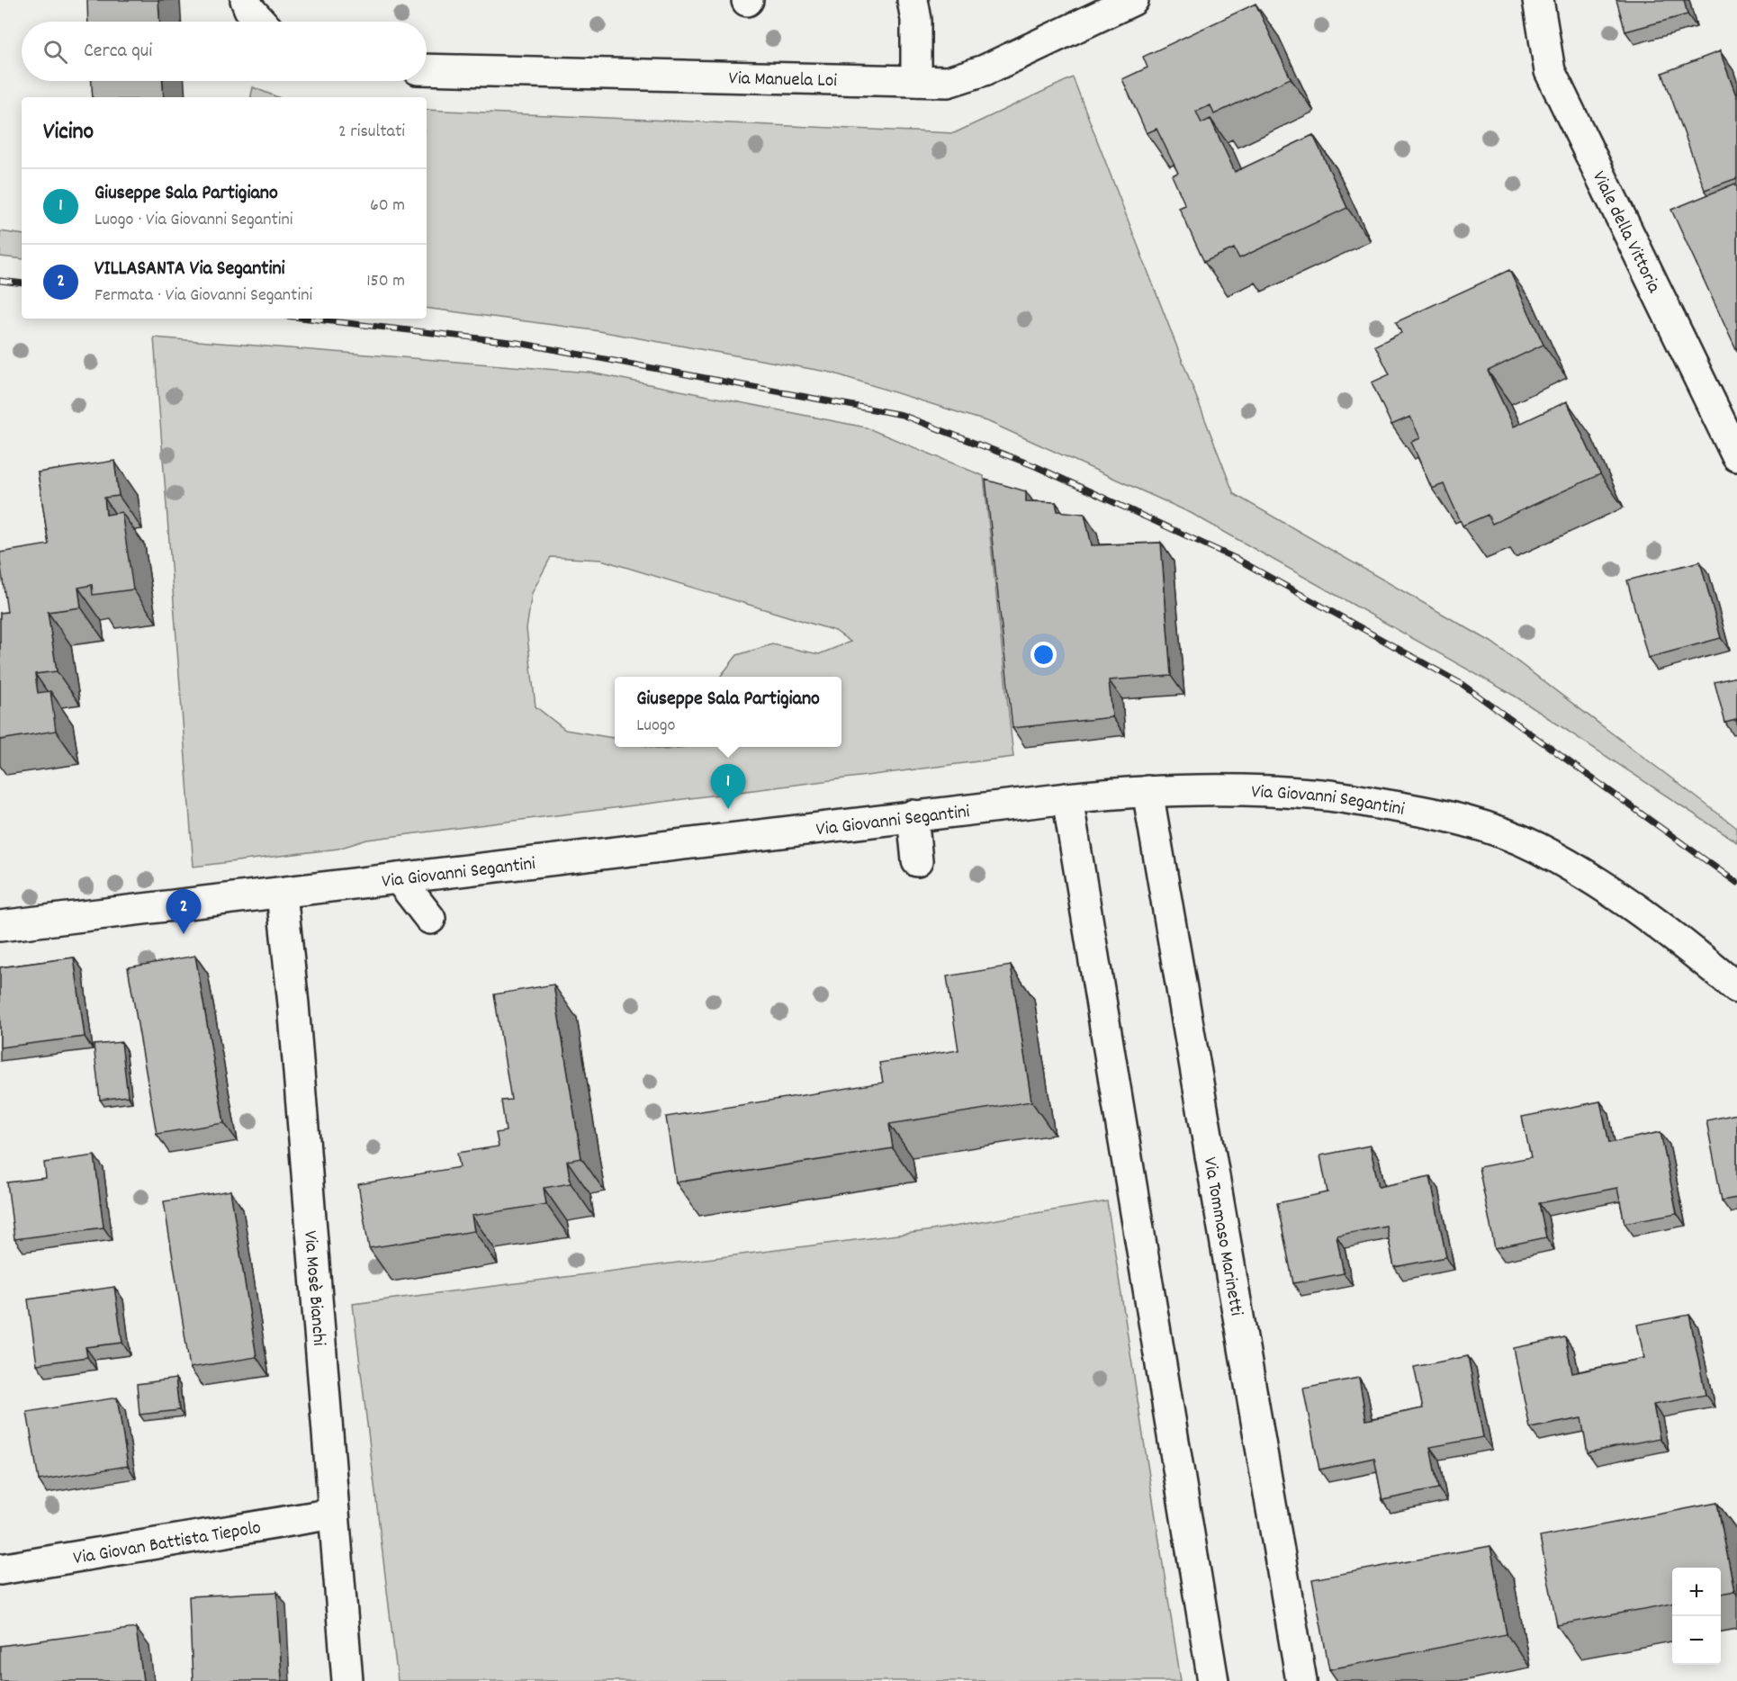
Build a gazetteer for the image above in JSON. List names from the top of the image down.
{
  "streets": {
    "street": [
      "Via Manuela Loi",
      "Viale della Vittoria",
      "Via Giovanni Segantini",
      "Via Tommaso Marinetti",
      "Via Mosè Bianchi",
      "Via Giovan Battista Tiepolo"
    ]
  },
  "crossings": [
    ["Via Giovanni Segantini", "Via Tommaso Marinetti"],
    ["Via Giovanni Segantini", "Via Mosè Bianchi"],
    ["Via Mosè Bianchi", "Via Giovan Battista Tiepolo"]
  ],
  "page": {
    "search": "Cerca qui",
    "heading": ["Vicino", "2 risultati"],
    "list": [
      {
        "mark": "1",
        "name": "Giuseppe Sala Partigiano",
        "note": "Luogo · Via Giovanni Segantini",
        "value": "60 m"
      },
      {
        "mark": "2",
        "name": "VILLASANTA Via Segantini",
        "note": "Fermata · Via Giovanni Segantini",
        "value": "150 m"
      }
    ],
    "popup": ["Giuseppe Sala Partigiano", "Luogo"],
    "pins": ["1", "2"],
    "map_buttons": ["+", "−"]
  }
}
